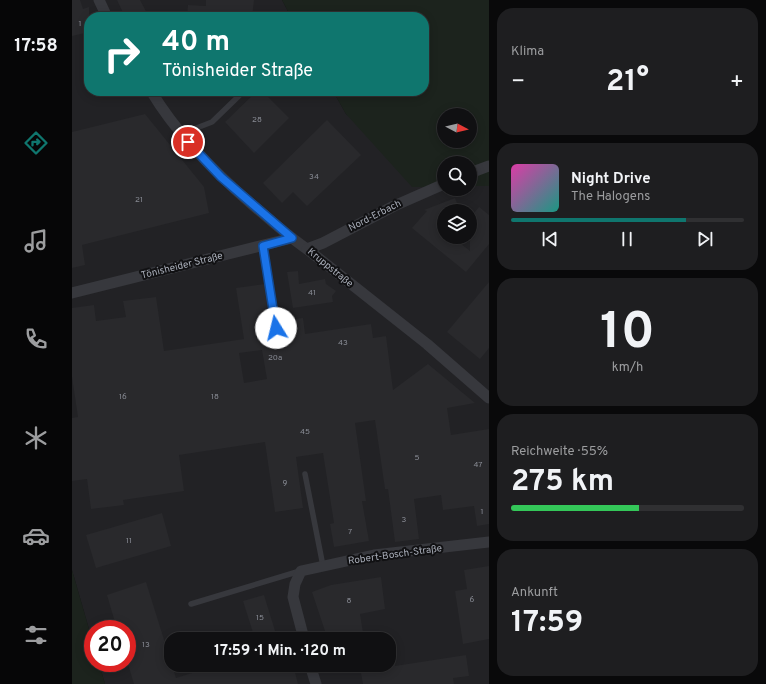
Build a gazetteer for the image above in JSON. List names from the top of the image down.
{
  "streets": {
    "street": [
      "Nord-Erbach",
      "Tönisheider Straße",
      "Kruppstraße",
      "Robert-Bosch-Straße"
    ]
  },
  "crossings": [
    ["Nord-Erbach", "Kruppstraße"],
    ["Tönisheider Straße", "Kruppstraße"]
  ],
  "house_numbers": [
    "1",
    "28",
    "34",
    "21",
    "41",
    "43",
    "20a",
    "16",
    "18",
    "45",
    "5",
    "47",
    "9",
    "1",
    "3",
    "7",
    "11",
    "6",
    "8",
    "15",
    "13"
  ],
  "north": "right",
  "page": {
    "tabs": "17:58",
    "tile": [
      "Klima",
      ["10", "km/h"],
      ["Reichweite · 55%", "275 km"],
      ["Ankunft", "17:59"]
    ],
    "turn": ["40 m", "Tönisheider Straße"],
    "heat": ["−", "21°", "+"],
    "song": ["Night Drive", "The Halogens"],
    "limit": "20",
    "trip": "17:59 · 1 Min. · 120 m"
  }
}
